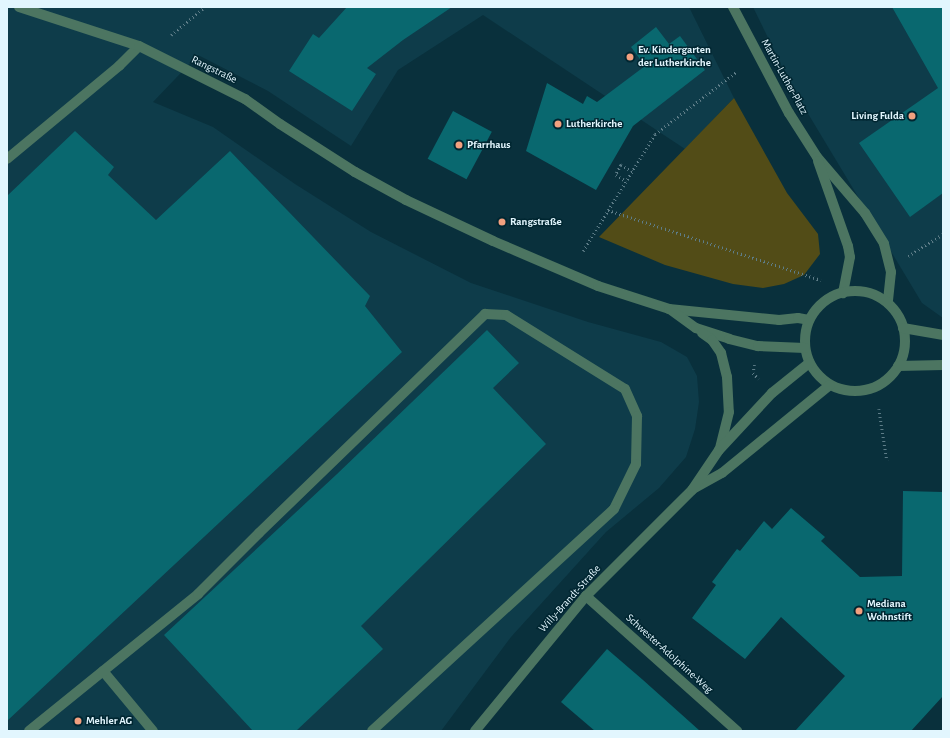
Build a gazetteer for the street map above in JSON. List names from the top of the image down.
{
  "streets": {
    "street": [
      "Rangstraße",
      "Martin-Luther-Platz",
      "Willy-Brandt-Straße",
      "Schwester-Adolphine-Weg"
    ]
  },
  "crossings": [
    ["Rangstraße", "Martin-Luther-Platz"],
    ["Rangstraße", "Willy-Brandt-Straße"],
    ["Martin-Luther-Platz", "Willy-Brandt-Straße"],
    ["Willy-Brandt-Straße", "Schwester-Adolphine-Weg"]
  ],
  "places": [
    "Ev. Kindergarten der Lutherkirche",
    "Living Fulda",
    "Lutherkirche",
    "Pfarrhaus",
    "Rangstraße",
    "Mediana Wohnstift",
    "Mehler AG"
  ]
}
